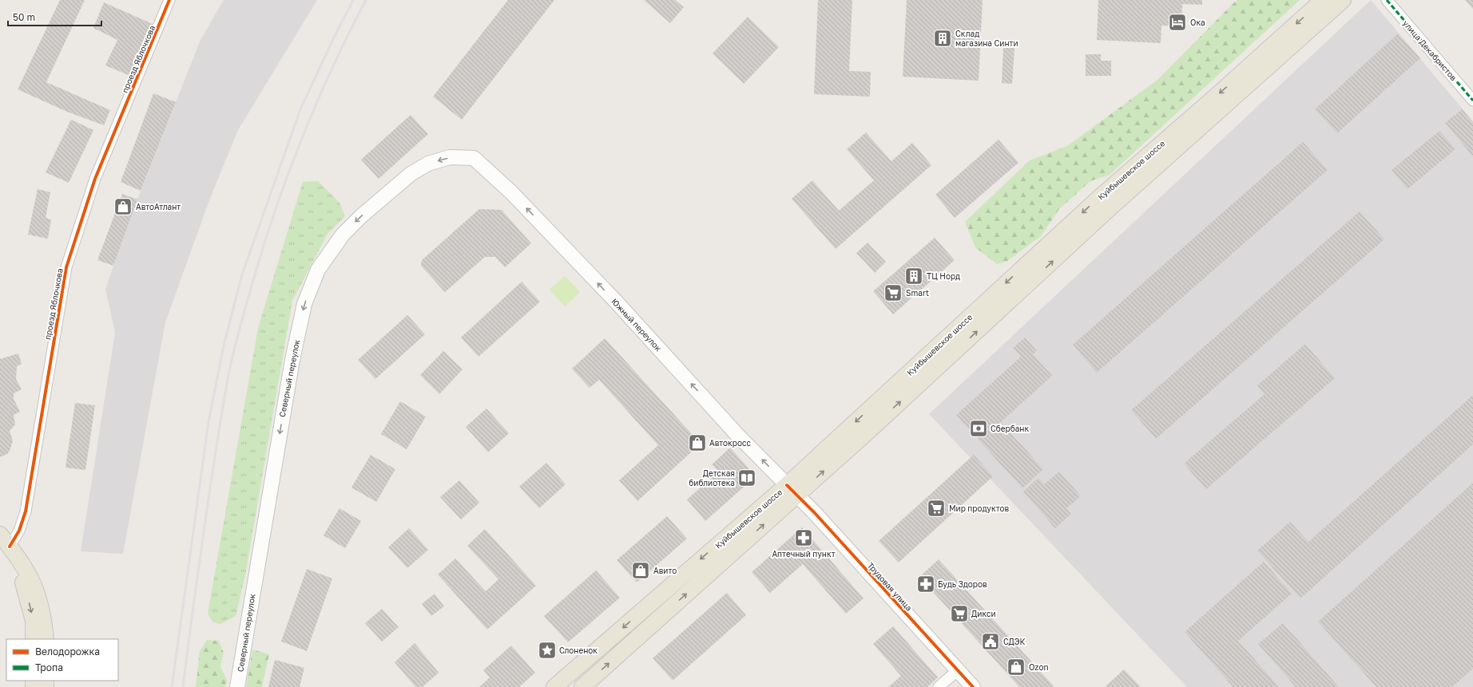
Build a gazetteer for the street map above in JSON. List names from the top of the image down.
{
  "streets": {
    "main road": [
      "Куйбышевское шоссе",
      "Южный переулок",
      "Северный переулок",
      "Трудовая улица"
    ],
    "street": ["улица Декабристов", "проезд Яблочкова"]
  },
  "crossings": [
    ["Куйбышевское шоссе", "Южный переулок"],
    ["Куйбышевское шоссе", "Трудовая улица"],
    ["Южный переулок", "Северный переулок"],
    ["Южный переулок", "Трудовая улица"]
  ],
  "one_way": ["Южный переулок", "Северный переулок"],
  "places": {
    "hotel": ["Ока"],
    "building": ["Склад магазина Синти", "ТЦ Норд"],
    "shop": [
      "АвтоАтлант",
      "Автокросс",
      "Авито",
      "Ozon"
    ],
    "supermarket": ["Smart", "Мир продуктов", "Дикси"],
    "bank": ["Сбербанк"],
    "library": ["Детская библиотека"],
    "pharmacy": ["Аптечный пункт", "Будь Здоров"],
    "public building": ["СДЭК"],
    "place": ["Слоненок"]
  },
  "legend": ["Велодорожка", "Тропа"],
  "scale_bar": "50 m"
}
